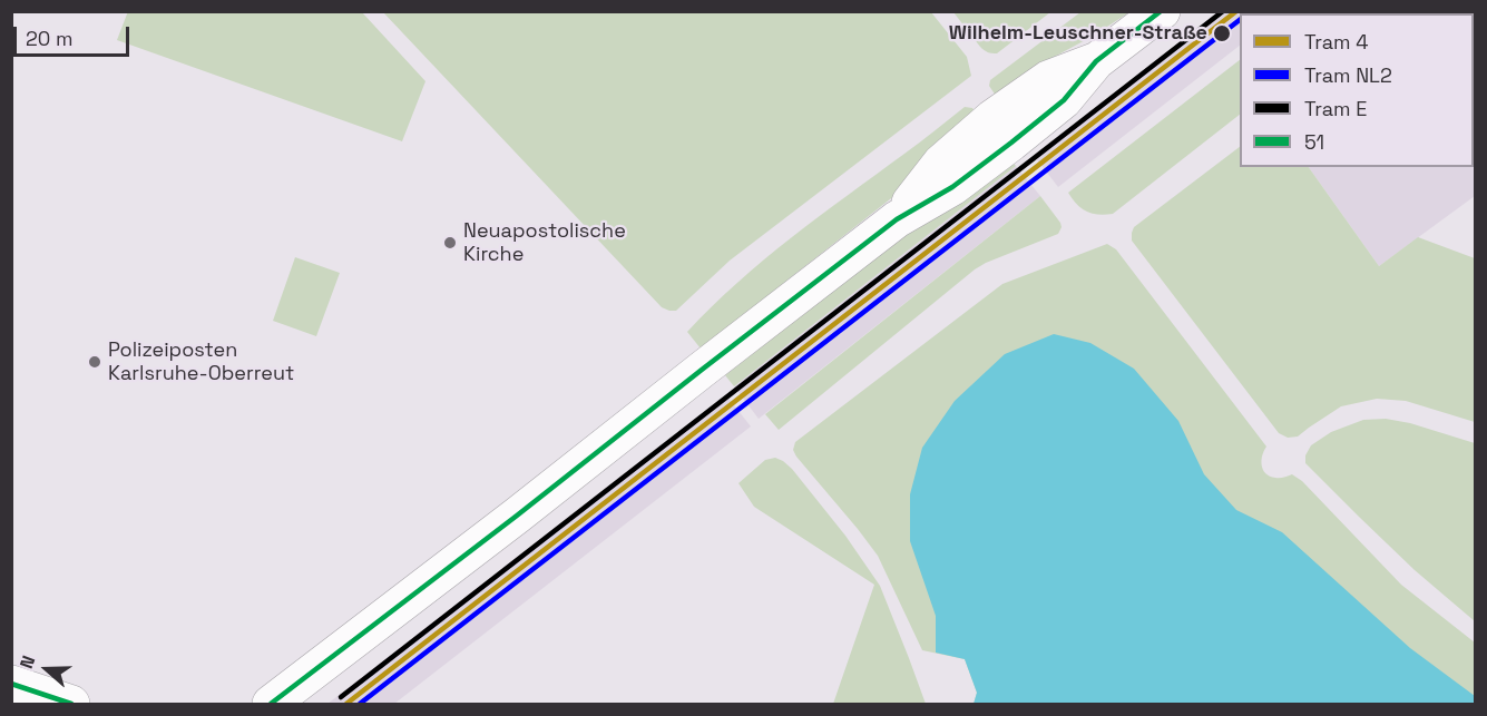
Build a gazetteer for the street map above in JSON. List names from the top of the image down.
{
  "places": ["Wilhelm-Leuschner-Straße", "Neuapostolische Kirche", "Polizeiposten Karlsruhe-Oberreut"],
  "lines": [
    "tram line 4",
    "tram line E",
    "transit line 51",
    "tram line NL2"
  ],
  "legend": [
    "Tram 4",
    "Tram NL2",
    "Tram E",
    "51"
  ],
  "scale_bar": "20 m",
  "north": "left"
}
